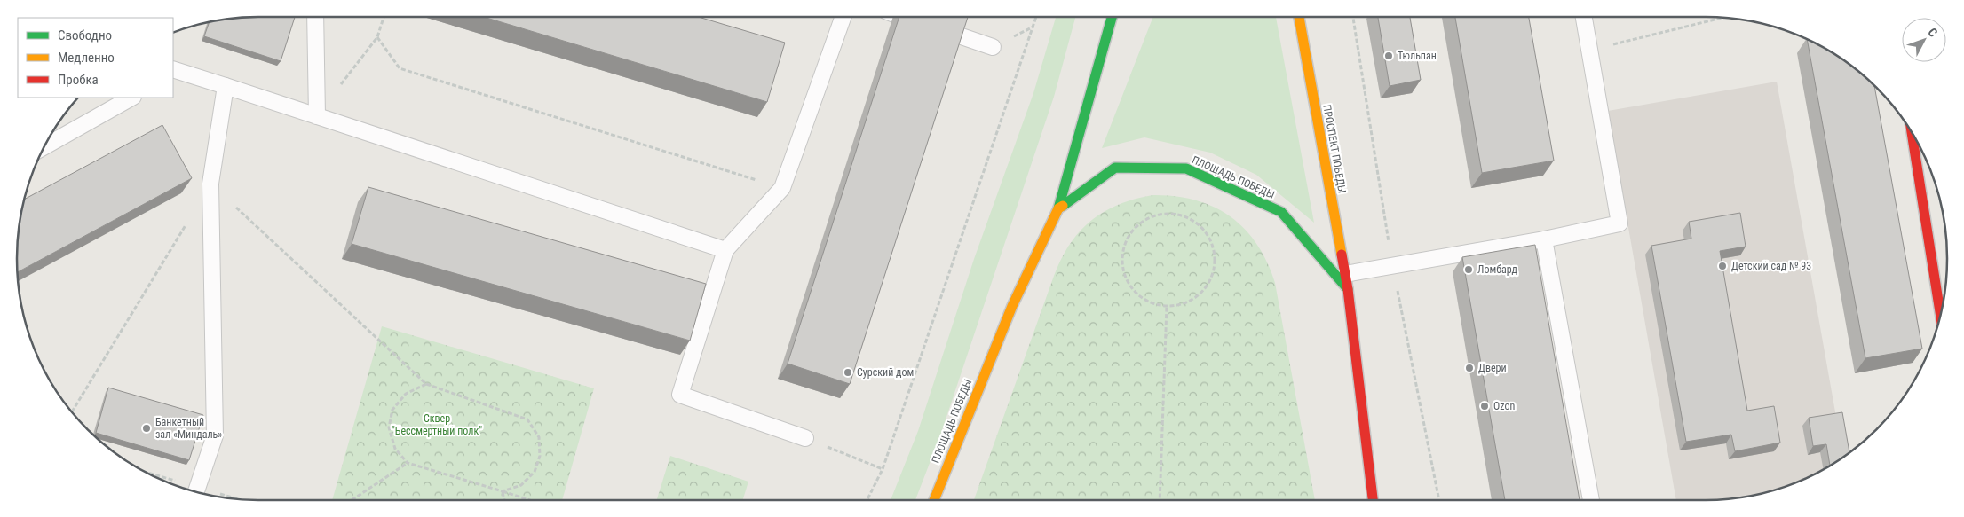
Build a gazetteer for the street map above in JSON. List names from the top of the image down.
{
  "streets": {
    "main road": ["ПРОСПЕКТ ПОБЕДЫ", "ПЛОЩАДЬ ПОБЕДЫ"]
  },
  "crossings": [
    ["ПРОСПЕКТ ПОБЕДЫ", "ПЛОЩАДЬ ПОБЕДЫ"]
  ],
  "parks": ["Сквер \"Бессмертный полк\""],
  "places": [
    "Тюльпан",
    "Детский сад № 93",
    "Ломбард",
    "Двери",
    "Сурский дом",
    "Ozon",
    "Банкетный зал «Миндаль»"
  ],
  "legend": ["Свободно", "Медленно", "Пробка"],
  "north": "top right"
}
